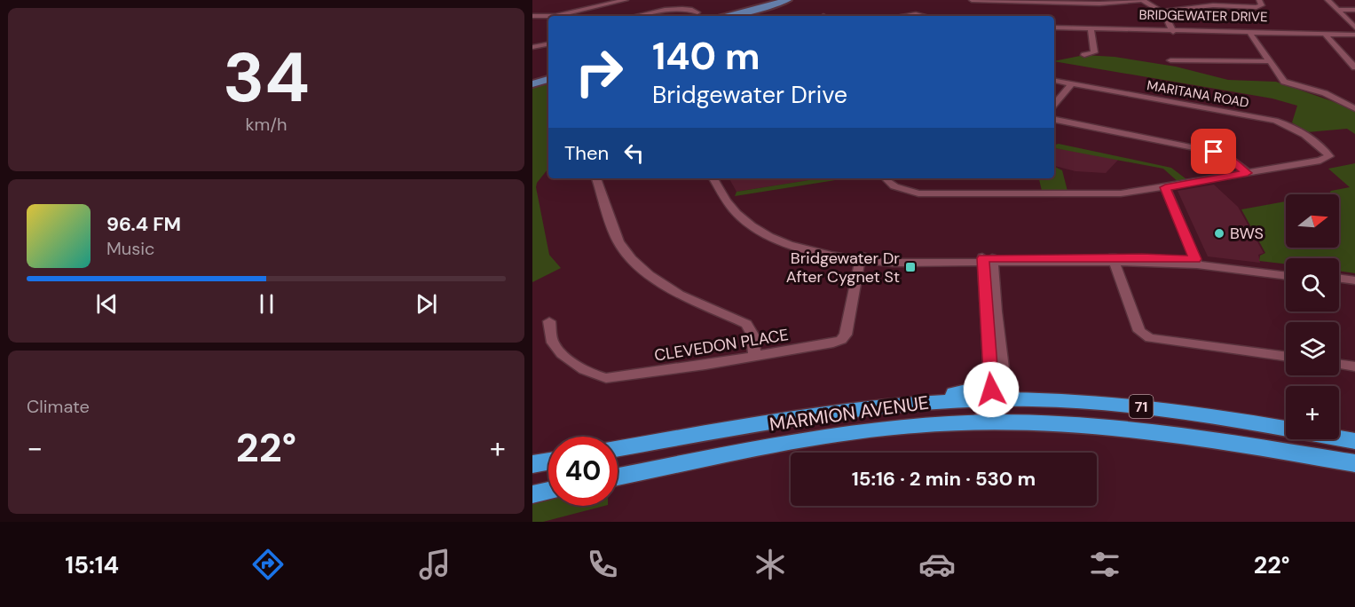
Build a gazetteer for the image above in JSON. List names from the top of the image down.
{
  "streets": {
    "highway": ["71", "MARMION AVENUE"],
    "street": ["BRIDGEWATER DRIVE", "MARITANA ROAD", "CLEVEDON PLACE"]
  },
  "places": {
    "other": ["BWS"],
    "transit": ["Bridgewater Dr After Cygnet St"]
  },
  "north": "right",
  "page": {
    "tile": [
      ["34", "km/h"],
      "Climate"
    ],
    "turn": ["140 m", "Bridgewater Drive"],
    "then": "Then",
    "map_buttons": "+",
    "song": ["96.4 FM", "Music"],
    "heat": ["−", "22°", "+"],
    "limit": "40",
    "trip": "15:16 · 2 min · 530 m",
    "tabs": ["15:14", "22°"]
  }
}
